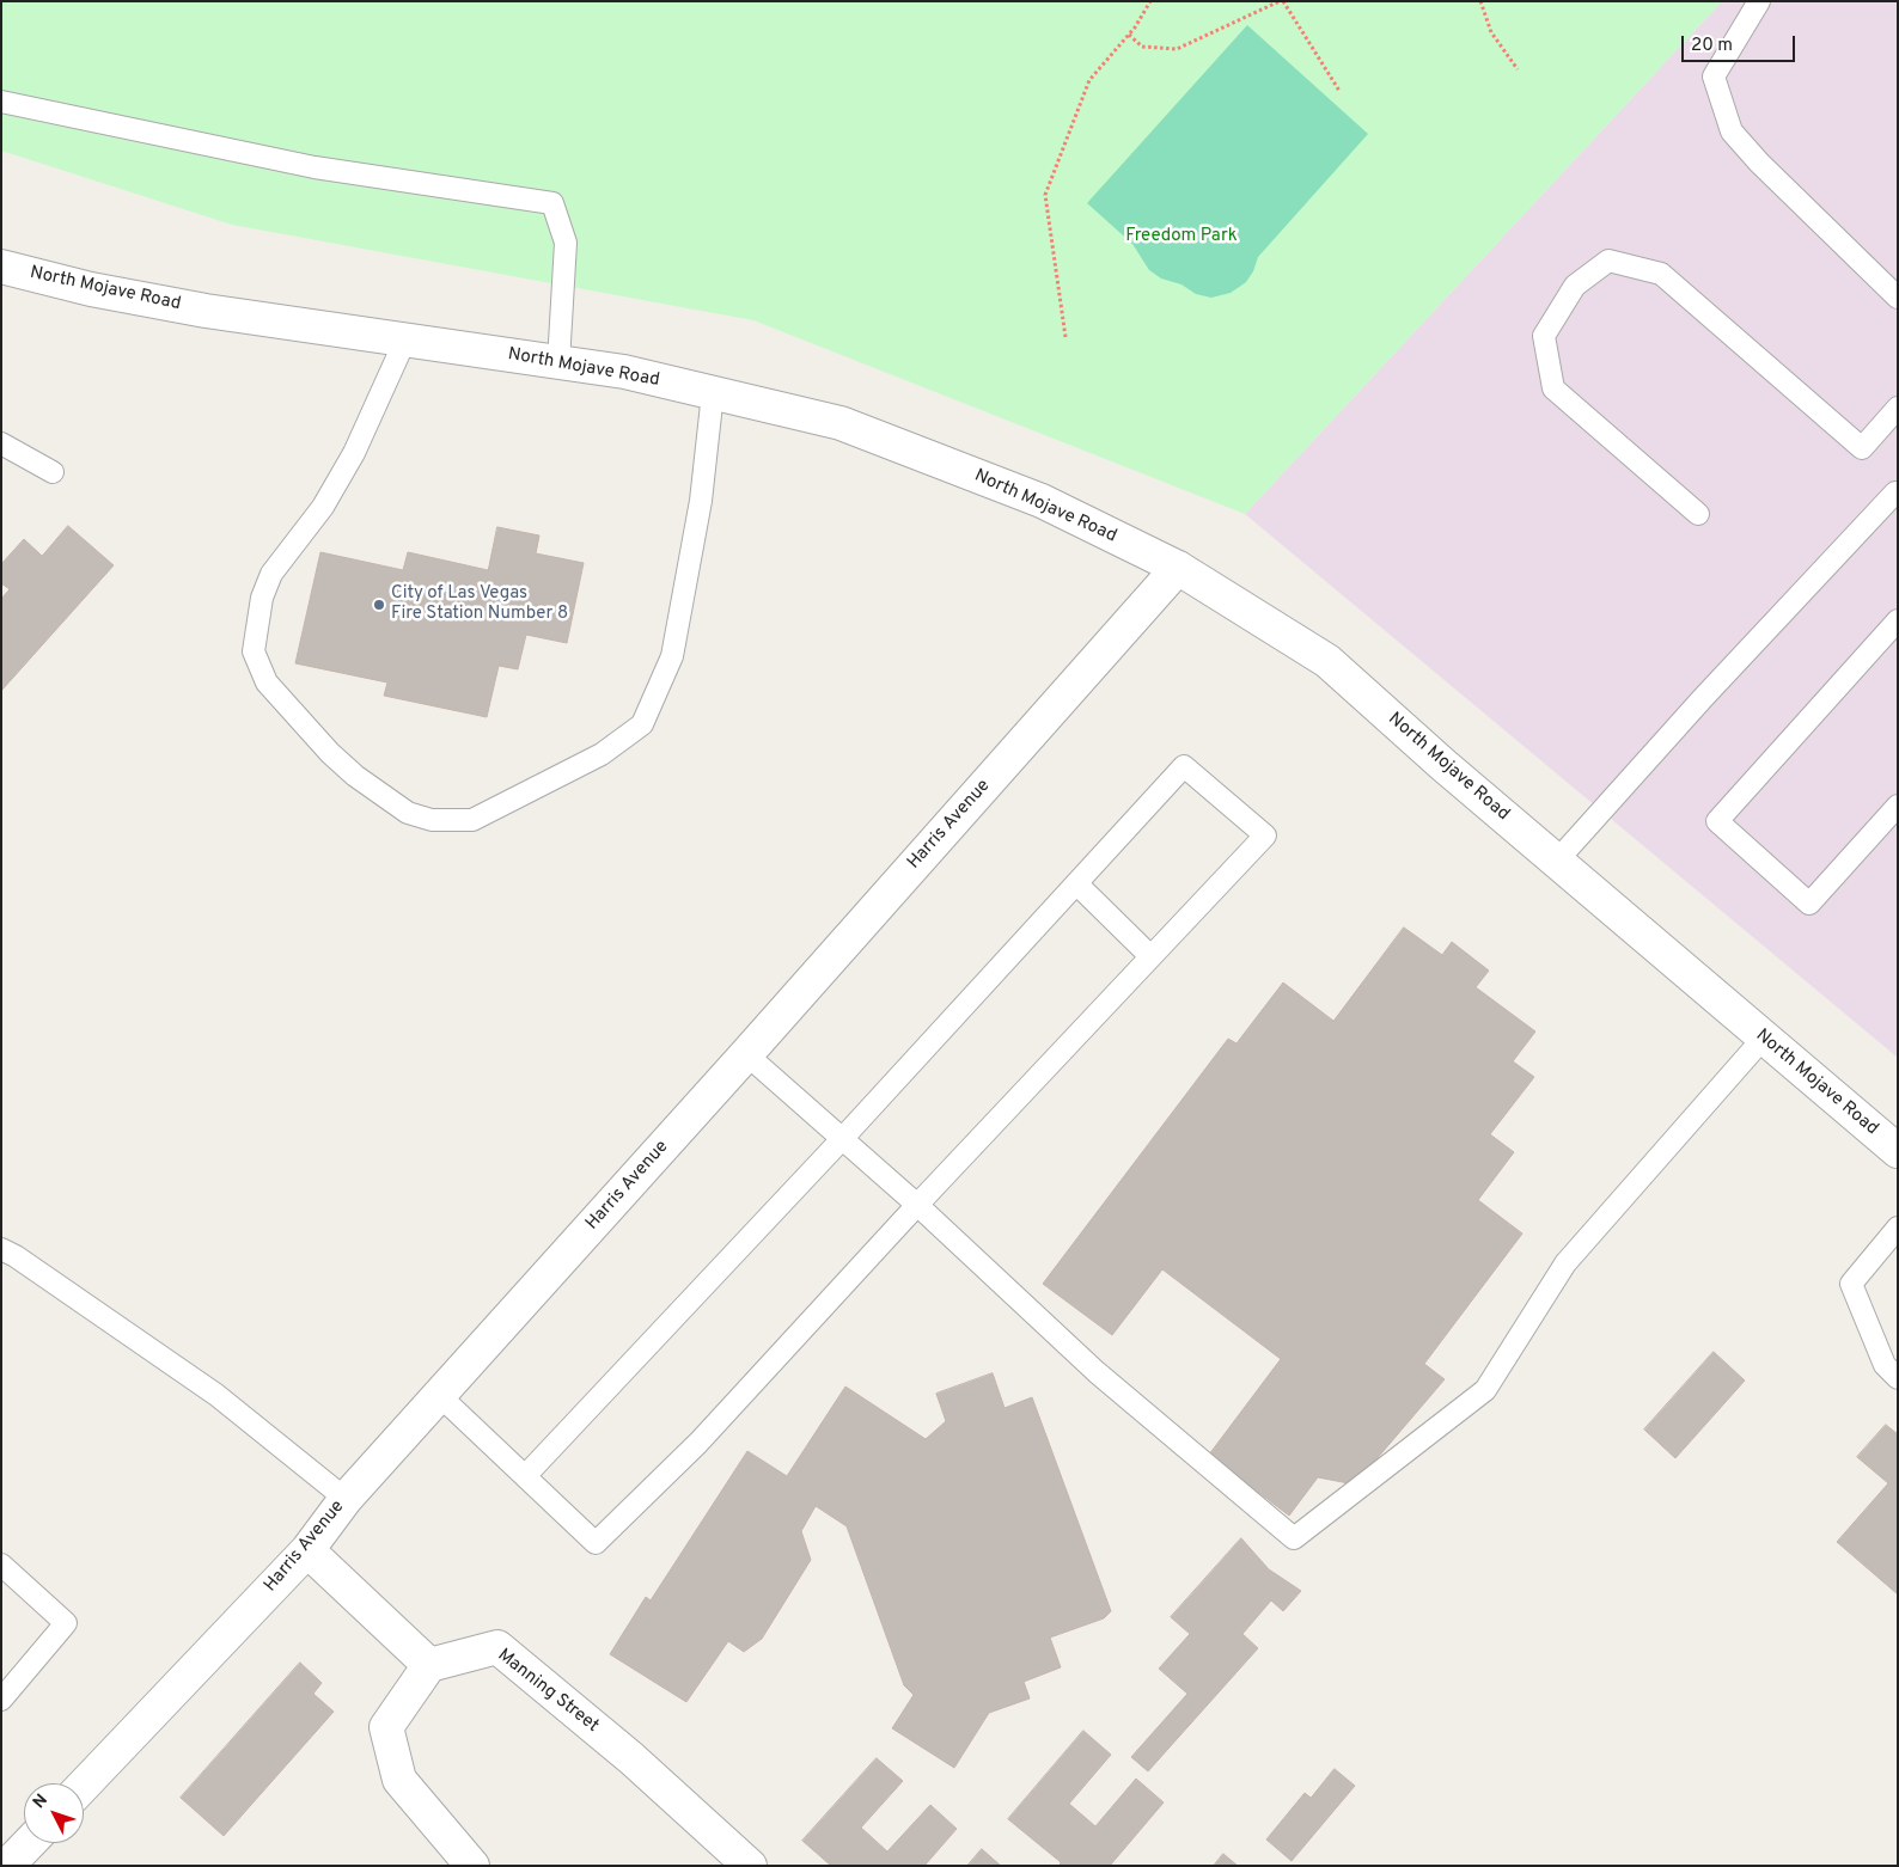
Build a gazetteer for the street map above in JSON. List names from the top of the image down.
{
  "streets": {
    "street": ["North Mojave Road", "Harris Avenue", "Manning Street"]
  },
  "crossings": [
    ["North Mojave Road", "Harris Avenue"]
  ],
  "parks": ["Freedom Park"],
  "places": ["City of Las Vegas Fire Station Number 8"],
  "scale_bar": "20 m",
  "north": "top left"
}
